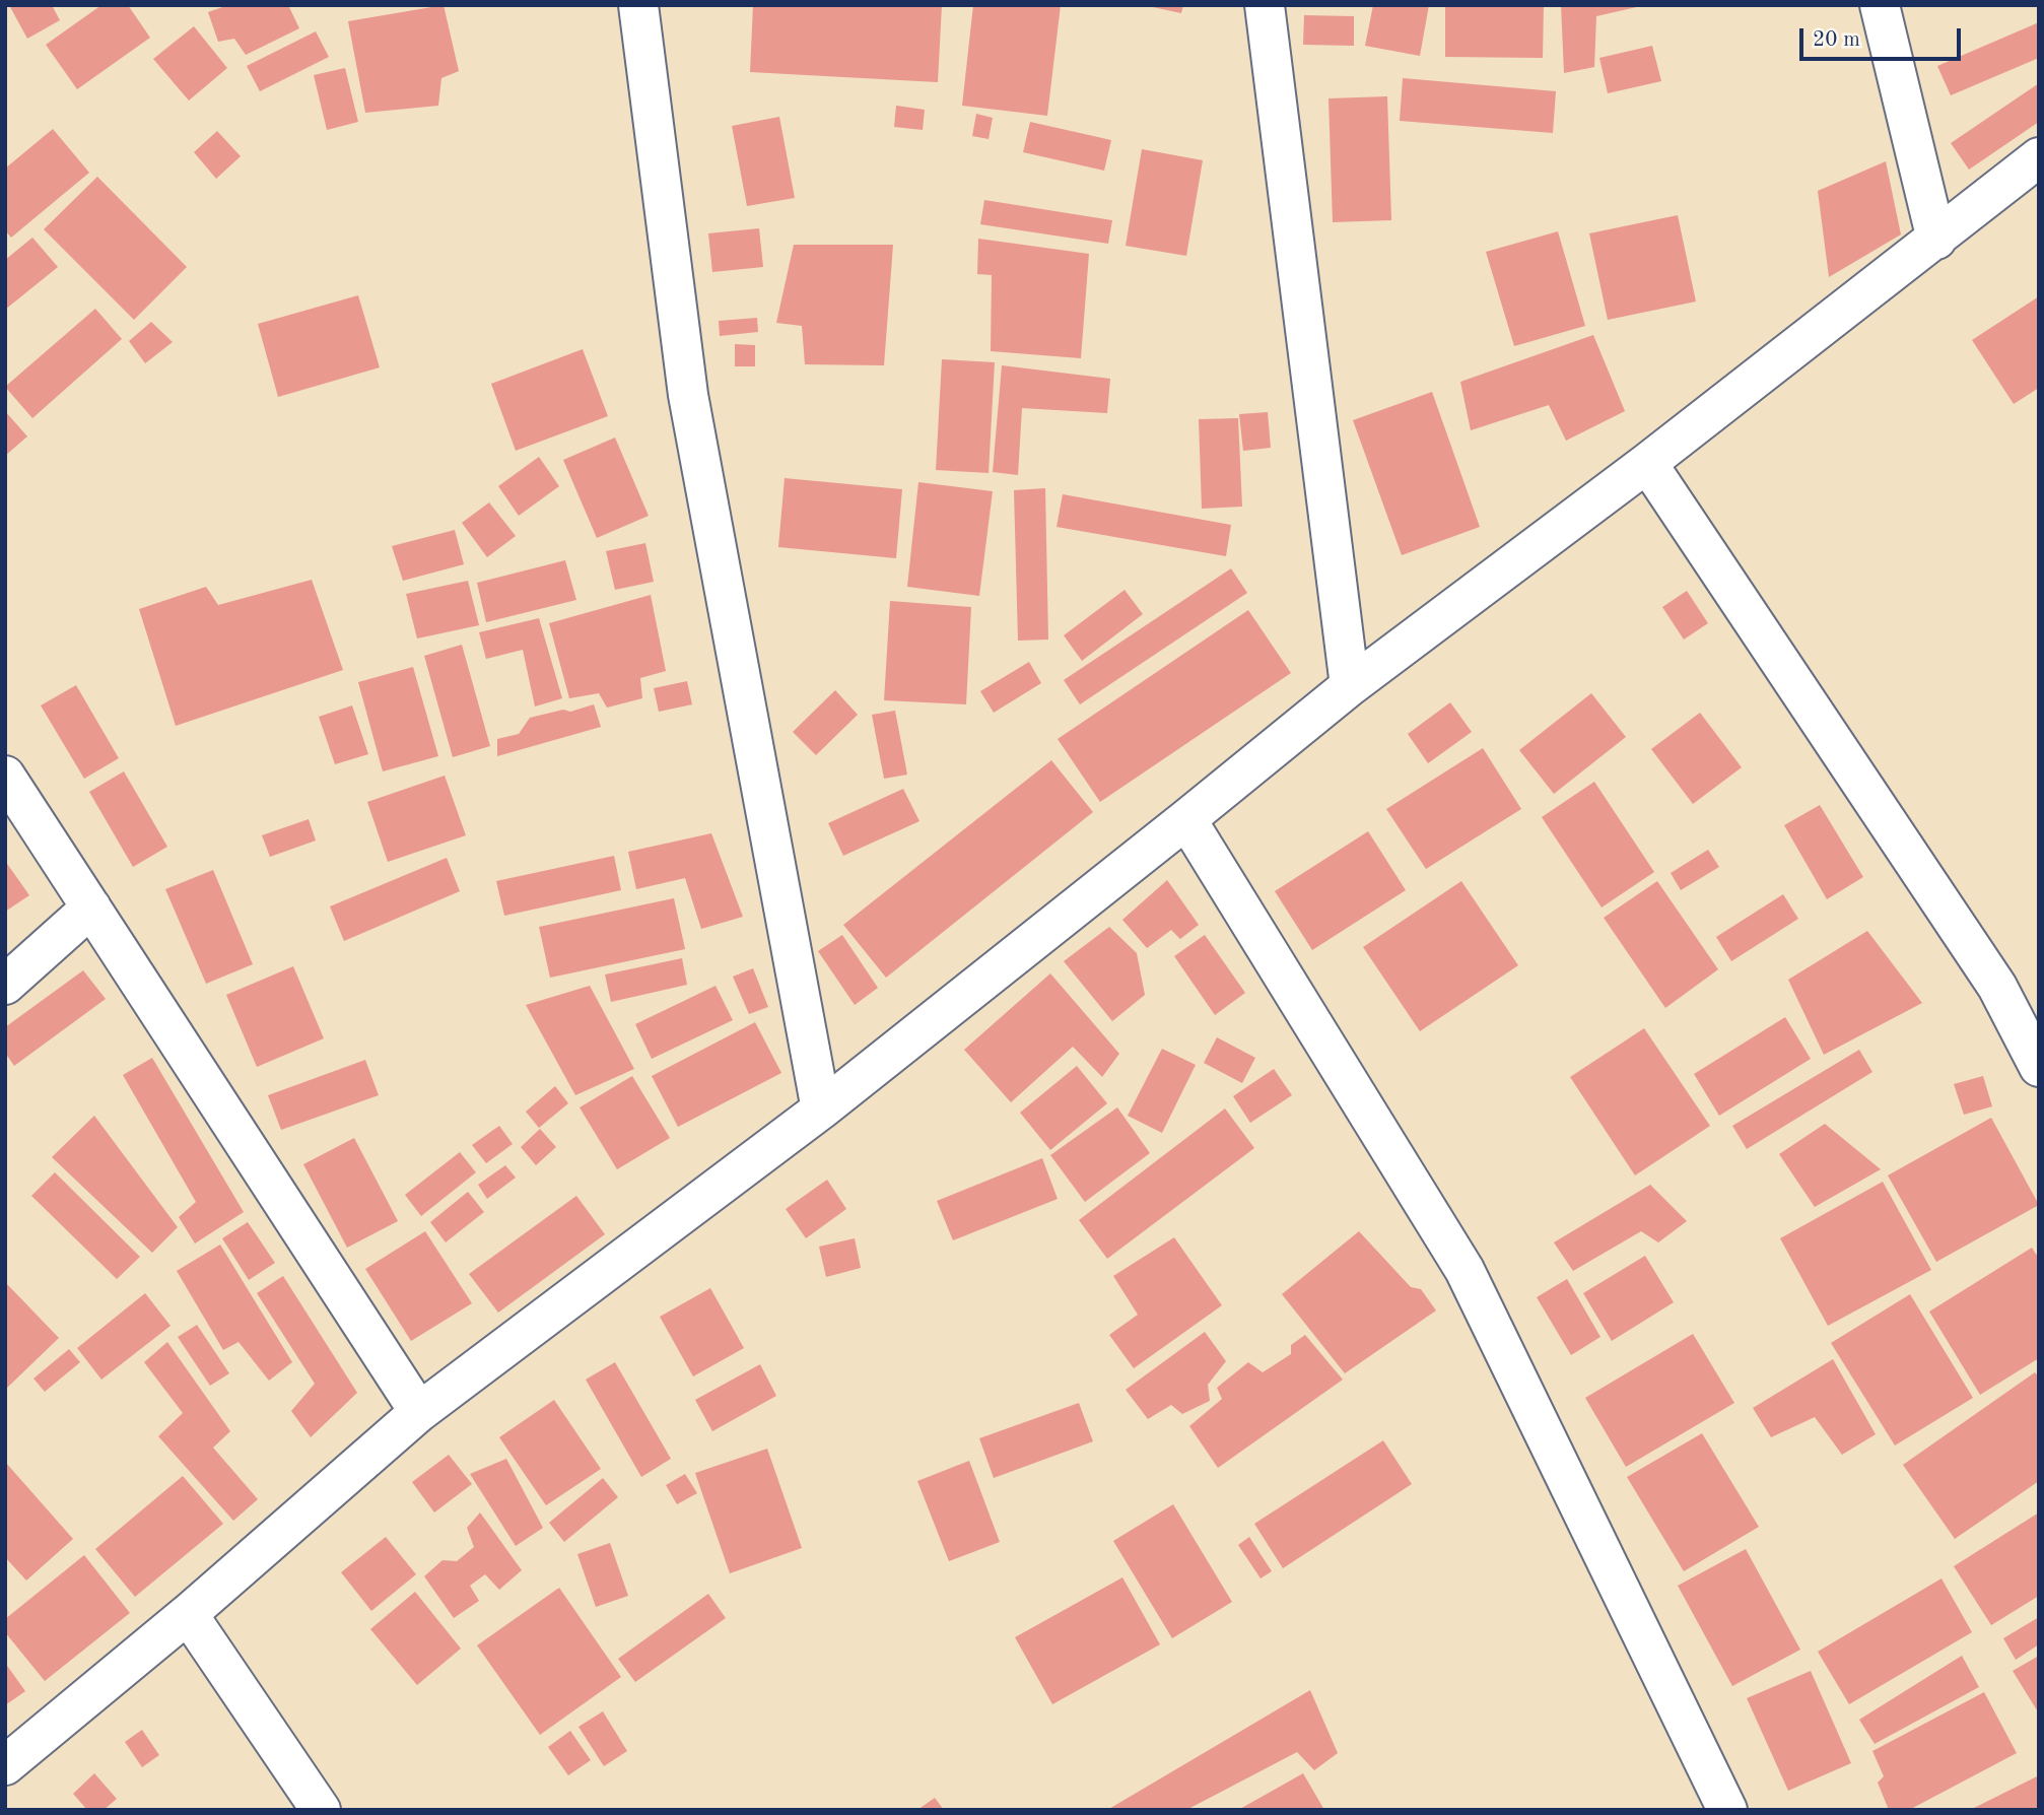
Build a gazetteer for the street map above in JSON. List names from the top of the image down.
{
  "scale_bar": "20 m"
}
